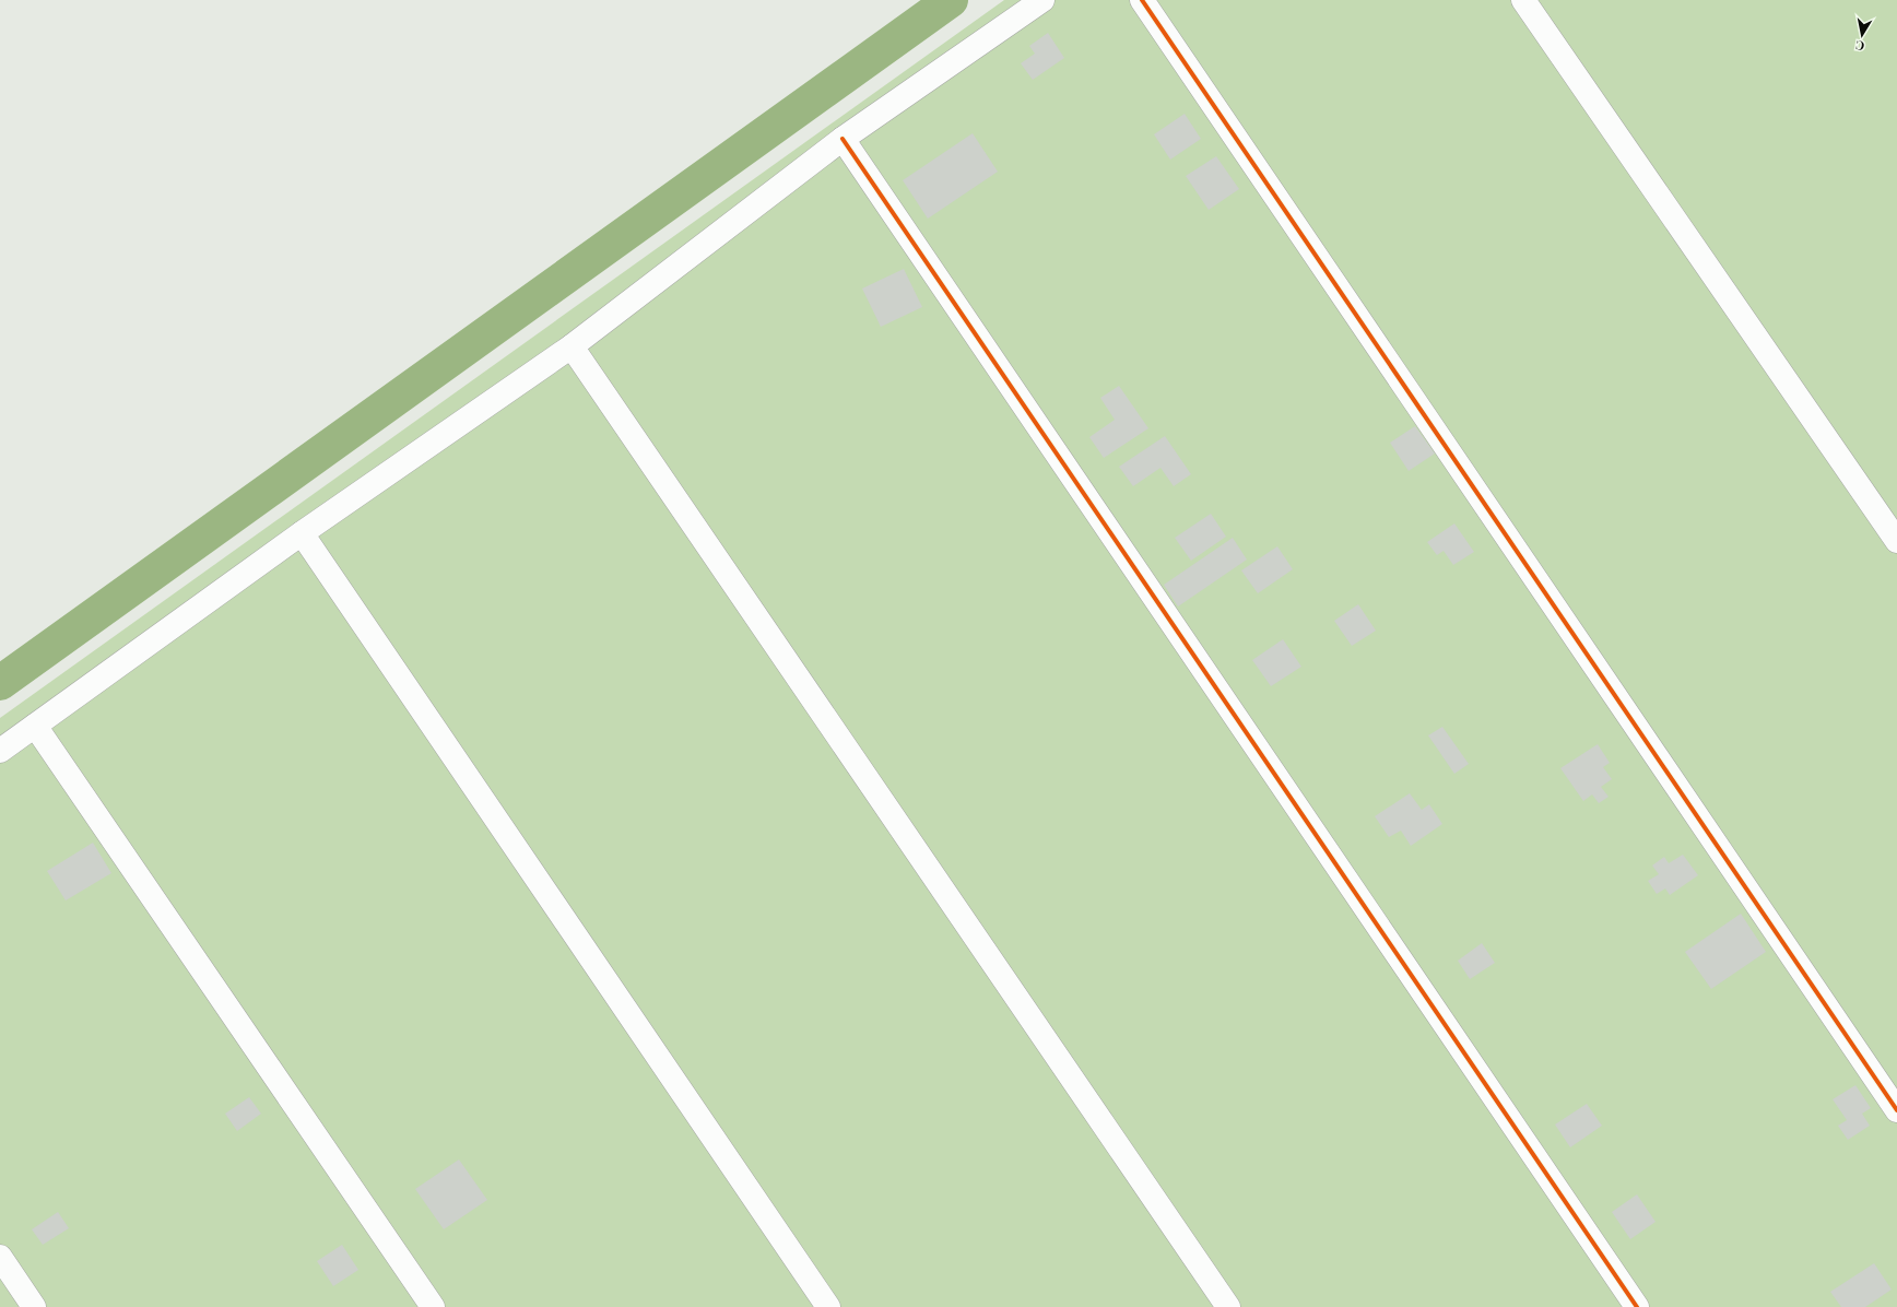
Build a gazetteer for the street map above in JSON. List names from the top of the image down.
{
  "north": "bottom"
}
